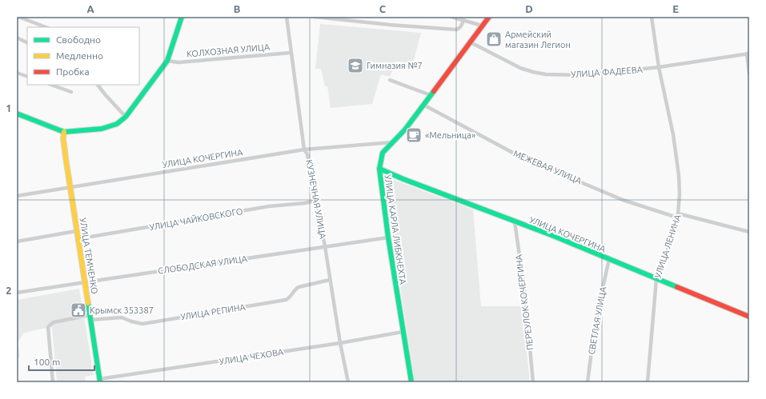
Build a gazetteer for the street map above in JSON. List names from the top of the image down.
{
  "streets": {
    "main road": ["УЛИЦА КОЧЕРГИНА", "УЛИЦА КАРЛА ЛИБКНЕХТА", "УЛИЦА ТЕМЧЕНКО"],
    "street": [
      "КОЛХОЗНАЯ УЛИЦА",
      "УЛИЦА ФАДЕЕВА",
      "МЕЖЕВАЯ УЛИЦА",
      "КУЗНЕЧНАЯ УЛИЦА",
      "УЛИЦА ЧАЙКОВСКОГО",
      "УЛИЦА ЛЕНИНА",
      "СЛОБОДСКАЯ УЛИЦА",
      "ПЕРЕУЛОК КОЧЕРГИНА",
      "УЛИЦА РЕПИНА",
      "СВЕТЛАЯ УЛИЦА",
      "УЛИЦА ЧЕХОВА"
    ]
  },
  "crossings": [
    ["КОЛХОЗНАЯ УЛИЦА", "КУЗНЕЧНАЯ УЛИЦА"],
    ["УЛИЦА ФАДЕЕВА", "УЛИЦА КАРЛА ЛИБКНЕХТА"],
    ["УЛИЦА ФАДЕЕВА", "УЛИЦА ЛЕНИНА"],
    ["УЛИЦА КОЧЕРГИНА", "КУЗНЕЧНАЯ УЛИЦА"],
    ["УЛИЦА КОЧЕРГИНА", "УЛИЦА КАРЛА ЛИБКНЕХТА"],
    ["УЛИЦА КОЧЕРГИНА", "УЛИЦА ЛЕНИНА"],
    ["УЛИЦА КОЧЕРГИНА", "УЛИЦА ТЕМЧЕНКО"],
    ["УЛИЦА КОЧЕРГИНА", "ПЕРЕУЛОК КОЧЕРГИНА"],
    ["УЛИЦА КОЧЕРГИНА", "СВЕТЛАЯ УЛИЦА"],
    ["МЕЖЕВАЯ УЛИЦА", "УЛИЦА КАРЛА ЛИБКНЕХТА"],
    ["МЕЖЕВАЯ УЛИЦА", "УЛИЦА ЛЕНИНА"],
    ["КУЗНЕЧНАЯ УЛИЦА", "УЛИЦА ЧАЙКОВСКОГО"],
    ["КУЗНЕЧНАЯ УЛИЦА", "СЛОБОДСКАЯ УЛИЦА"],
    ["КУЗНЕЧНАЯ УЛИЦА", "УЛИЦА РЕПИНА"],
    ["КУЗНЕЧНАЯ УЛИЦА", "УЛИЦА ЧЕХОВА"],
    ["УЛИЦА ЧАЙКОВСКОГО", "УЛИЦА ТЕМЧЕНКО"],
    ["УЛИЦА КАРЛА ЛИБКНЕХТА", "СЛОБОДСКАЯ УЛИЦА"],
    ["УЛИЦА КАРЛА ЛИБКНЕХТА", "УЛИЦА ЧЕХОВА"],
    ["УЛИЦА ТЕМЧЕНКО", "СЛОБОДСКАЯ УЛИЦА"],
    ["УЛИЦА ТЕМЧЕНКО", "УЛИЦА РЕПИНА"],
    ["УЛИЦА ТЕМЧЕНКО", "УЛИЦА ЧЕХОВА"]
  ],
  "places": {
    "shop": ["Армейский магазин Легион"],
    "school or university": ["Гимназия №7"],
    "cafe": ["«Мельница»"],
    "public building": ["Крымск 353387"]
  },
  "legend": ["Свободно", "Медленно", "Пробка"],
  "scale_bar": "100 m",
  "grid": {
    "columns": [
      "A",
      "B",
      "C",
      "D",
      "E"
    ],
    "rows": ["1", "2"]
  }
}
